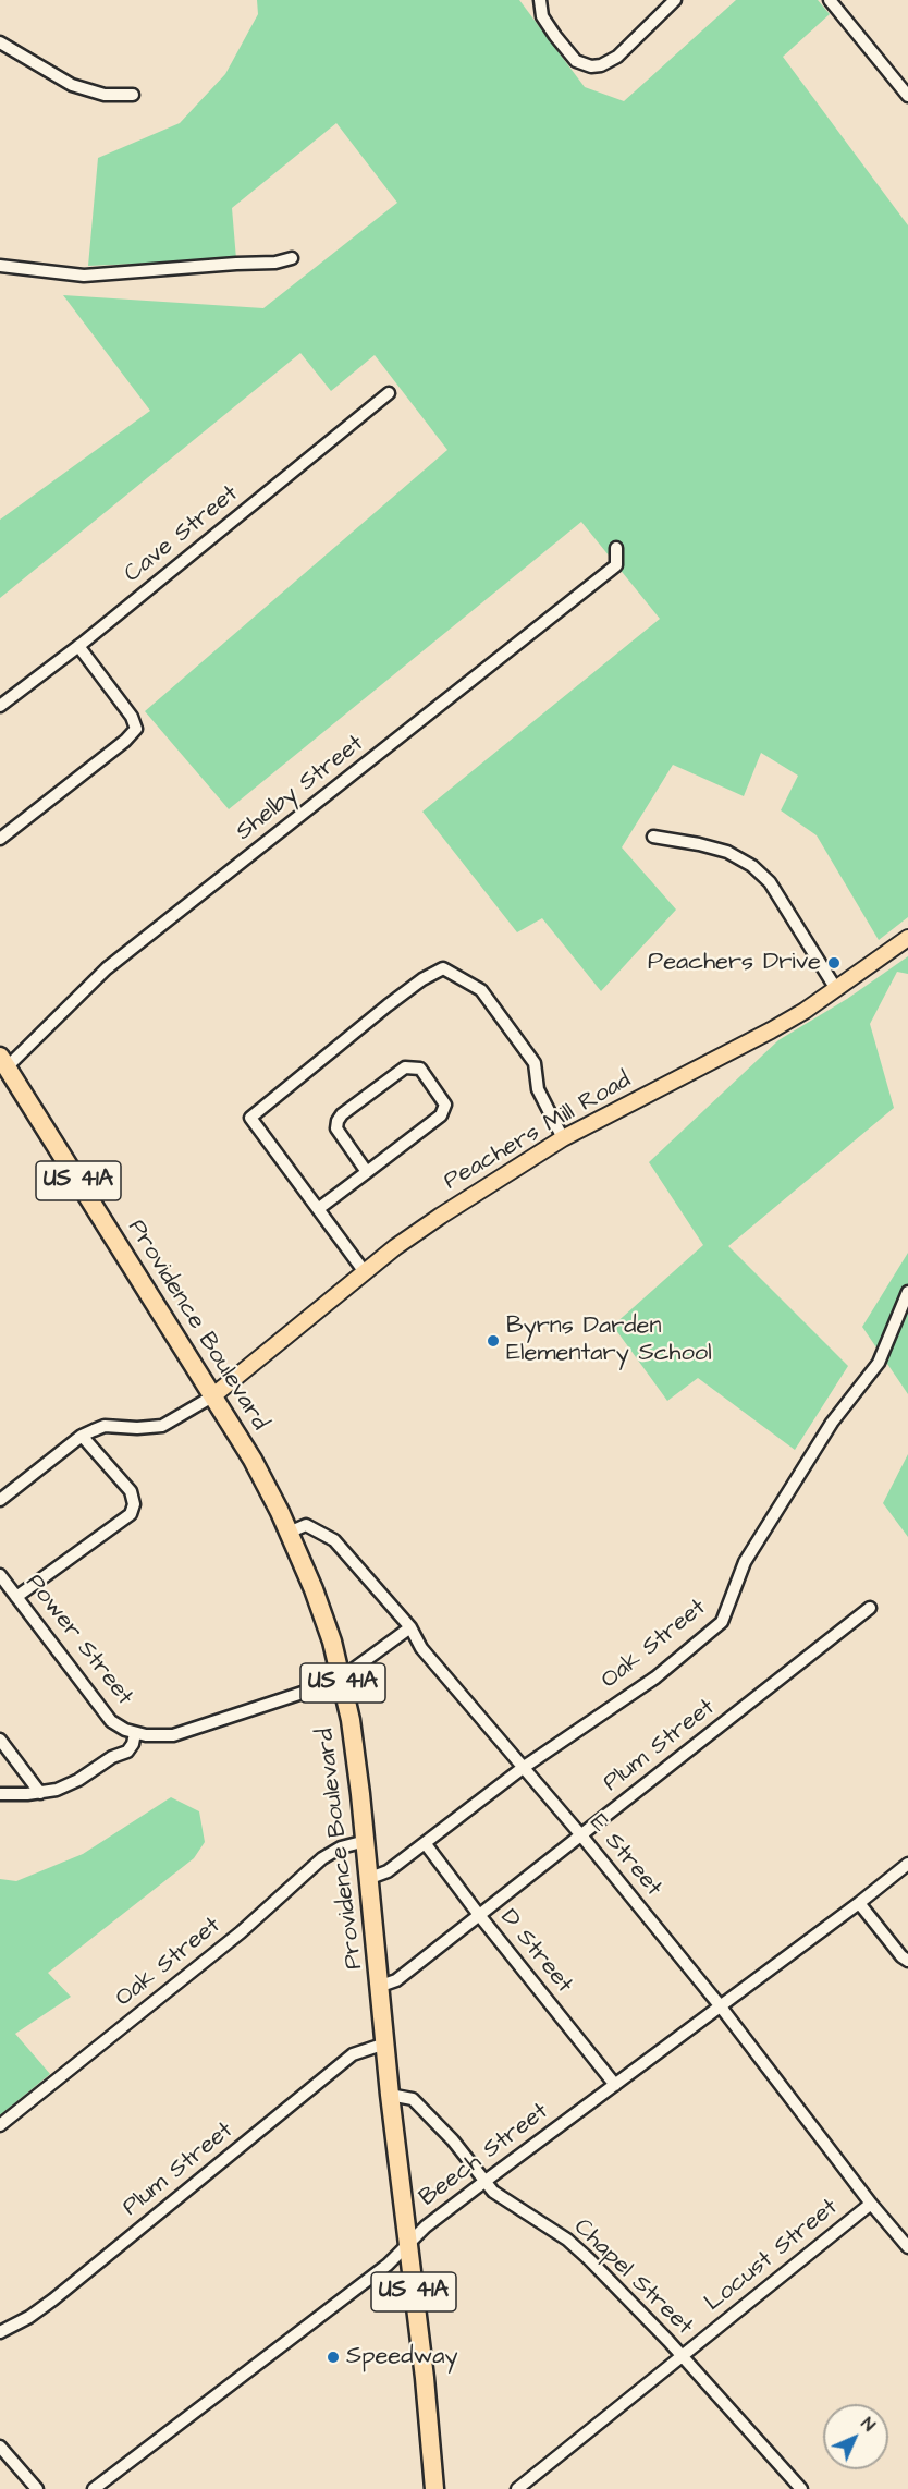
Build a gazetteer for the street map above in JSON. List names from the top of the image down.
{
  "streets": {
    "highway": ["US 41A", "Providence Boulevard"],
    "main road": ["Peachers Mill Road"],
    "street": [
      "Cave Street",
      "Shelby Street",
      "Power Street",
      "Oak Street",
      "Plum Street",
      "E Street",
      "D Street",
      "Beech Street",
      "Locust Street",
      "Chapel Street"
    ]
  },
  "crossings": [
    ["Shelby Street", "Providence Boulevard"],
    ["Peachers Mill Road", "Providence Boulevard"],
    ["Providence Boulevard", "Power Street"],
    ["Providence Boulevard", "Oak Street"],
    ["Providence Boulevard", "Plum Street"],
    ["Providence Boulevard", "E Street"],
    ["Providence Boulevard", "Beech Street"],
    ["Providence Boulevard", "Chapel Street"],
    ["Power Street", "E Street"],
    ["Oak Street", "E Street"],
    ["Oak Street", "D Street"],
    ["Plum Street", "E Street"],
    ["Plum Street", "D Street"],
    ["E Street", "Beech Street"],
    ["E Street", "Locust Street"],
    ["D Street", "Beech Street"],
    ["Beech Street", "Chapel Street"],
    ["Locust Street", "Chapel Street"]
  ],
  "places": ["Peachers Drive", "Byrns Darden Elementary School", "Speedway"],
  "north": "top right"
}
